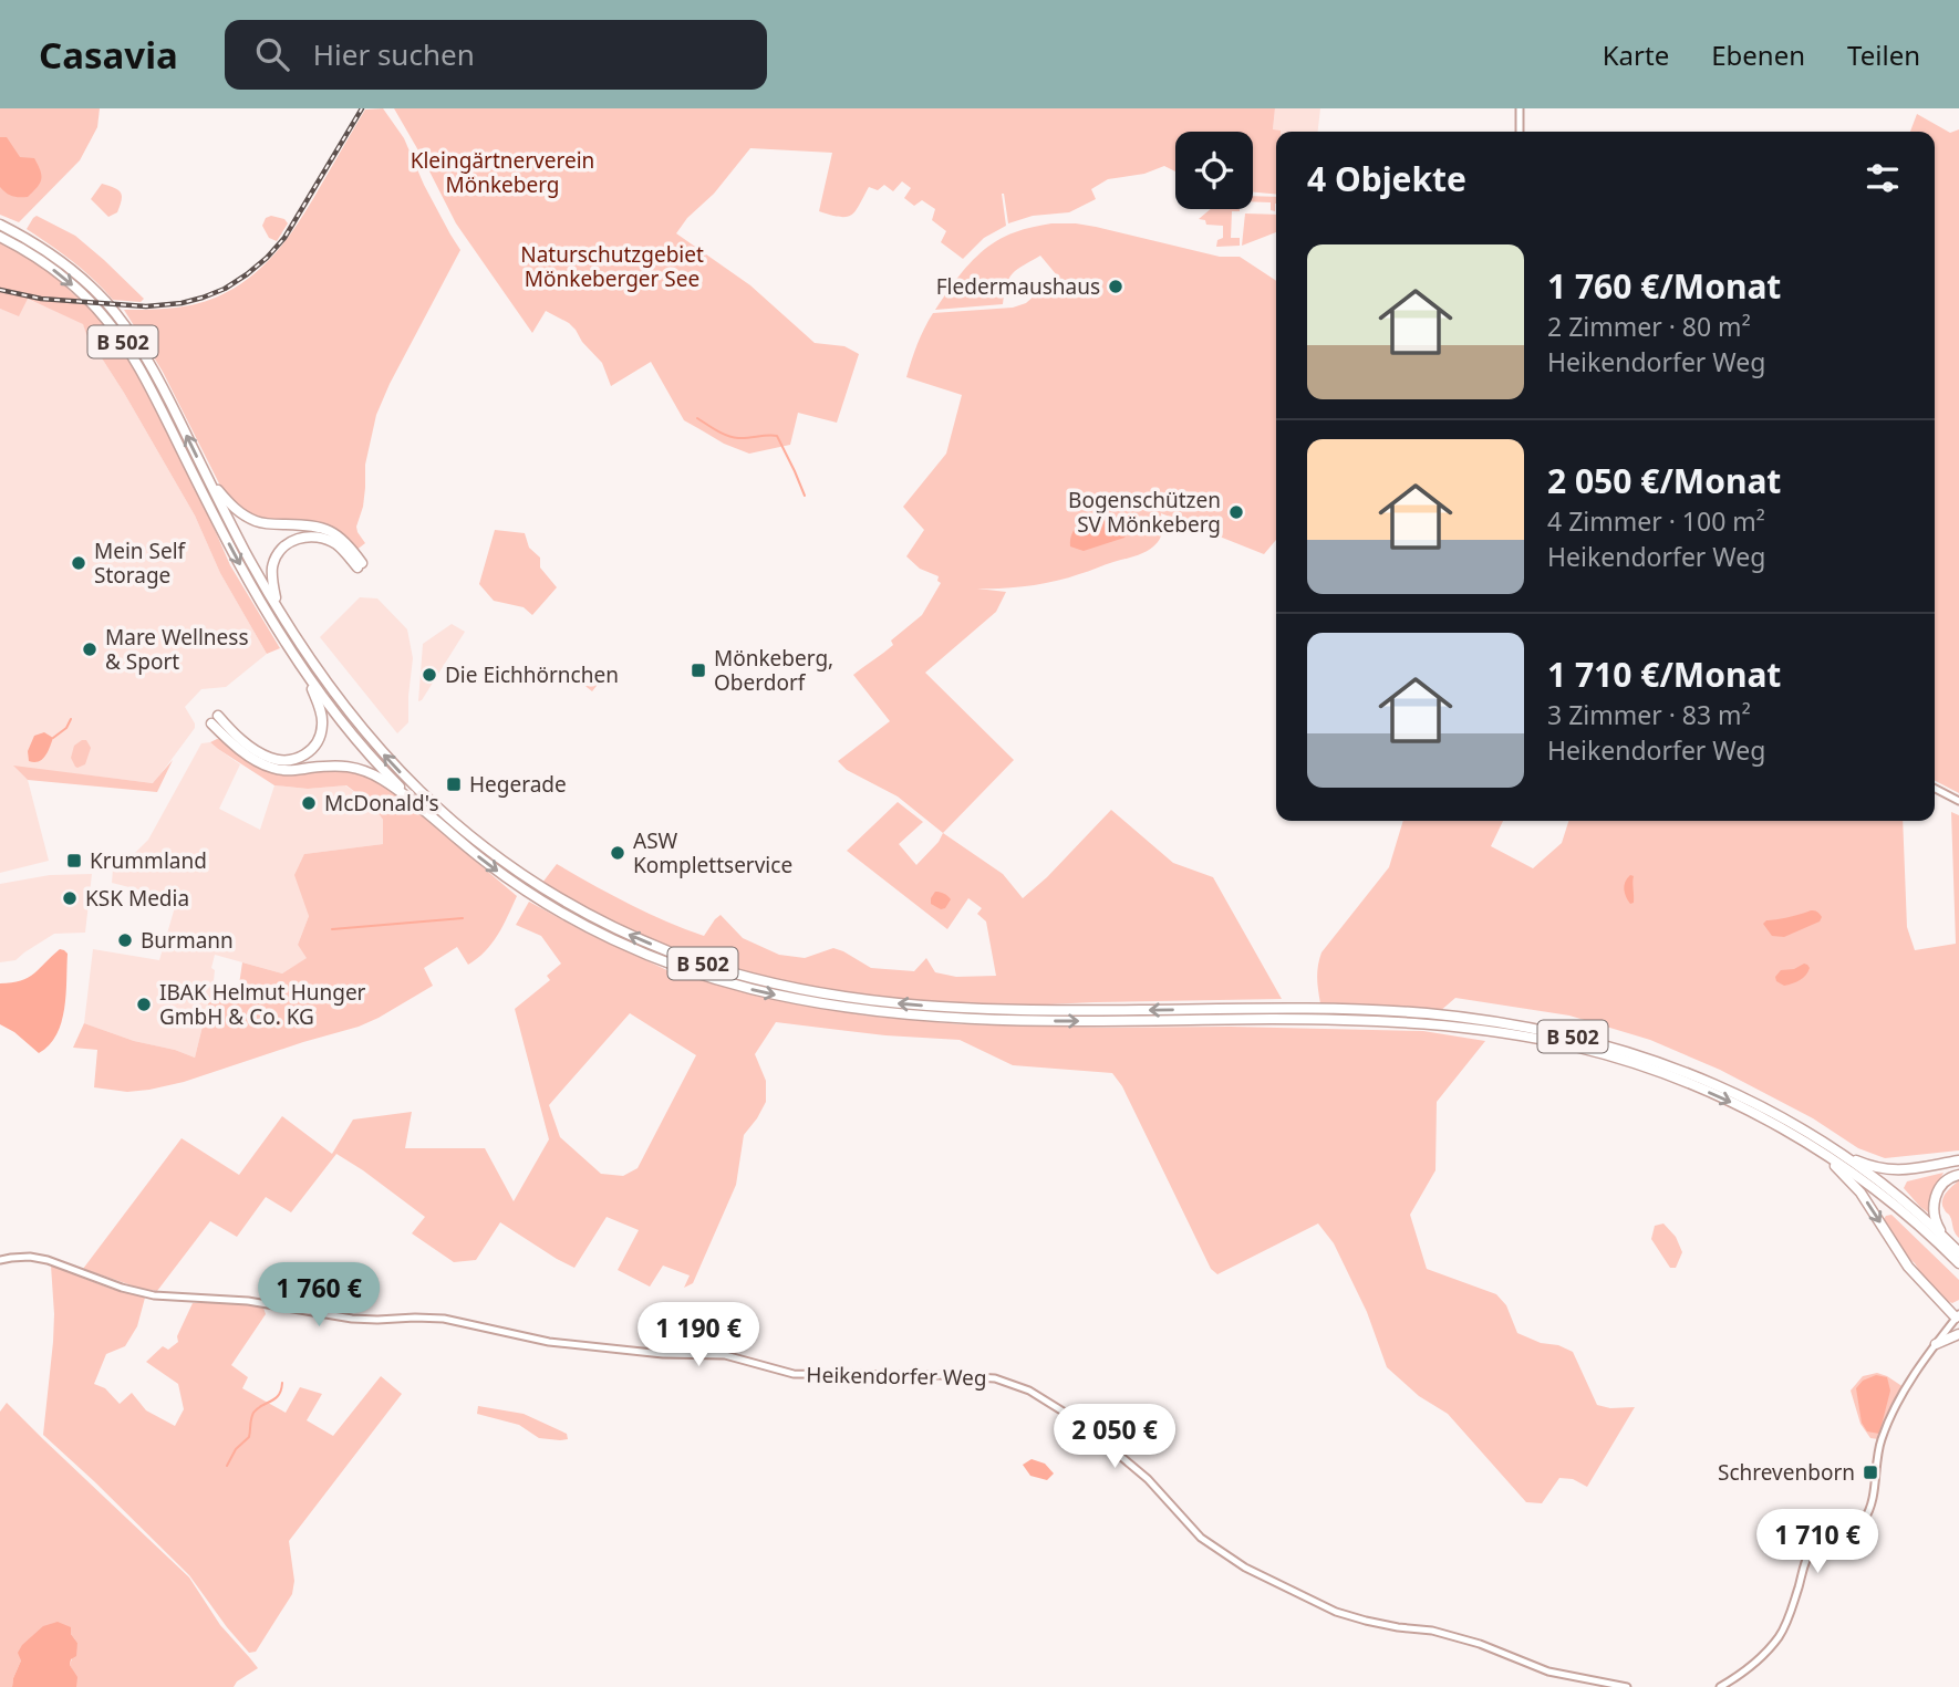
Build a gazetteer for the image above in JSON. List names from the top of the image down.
{
  "streets": {
    "highway": ["B 502"],
    "street": ["Heikendorfer Weg"]
  },
  "parks": ["Kleingärtnerverein Mönkeberg", "Naturschutzgebiet Mönkeberger See"],
  "places": {
    "other": [
      "Fledermaushaus",
      "Bogenschützen SV Mönkeberg",
      "Mein Self Storage",
      "Mare Wellness & Sport",
      "Die Eichhörnchen",
      "McDonald's",
      "ASW Komplettservice",
      "KSK Media",
      "Burmann",
      "IBAK Helmut Hunger GmbH & Co. KG"
    ],
    "transit": [
      "Mönkeberg, Oberdorf",
      "Hegerade",
      "Krummland",
      "Schrevenborn"
    ]
  },
  "page": {
    "header": "Casavia",
    "search": "Hier suchen",
    "nav": ["Karte", "Ebenen", "Teilen"],
    "heading": "4 Objekte",
    "list": [
      {
        "name": "1 760 €/Monat",
        "note": "2 Zimmer · 80 m² · Heikendorfer Weg"
      },
      {
        "name": "2 050 €/Monat",
        "note": "4 Zimmer · 100 m² · Heikendorfer Weg"
      },
      {
        "name": "1 710 €/Monat",
        "note": "3 Zimmer · 83 m² · Heikendorfer Weg"
      }
    ],
    "price": [
      "1 760 €",
      "1 190 €",
      "2 050 €",
      "1 710 €"
    ]
  }
}
